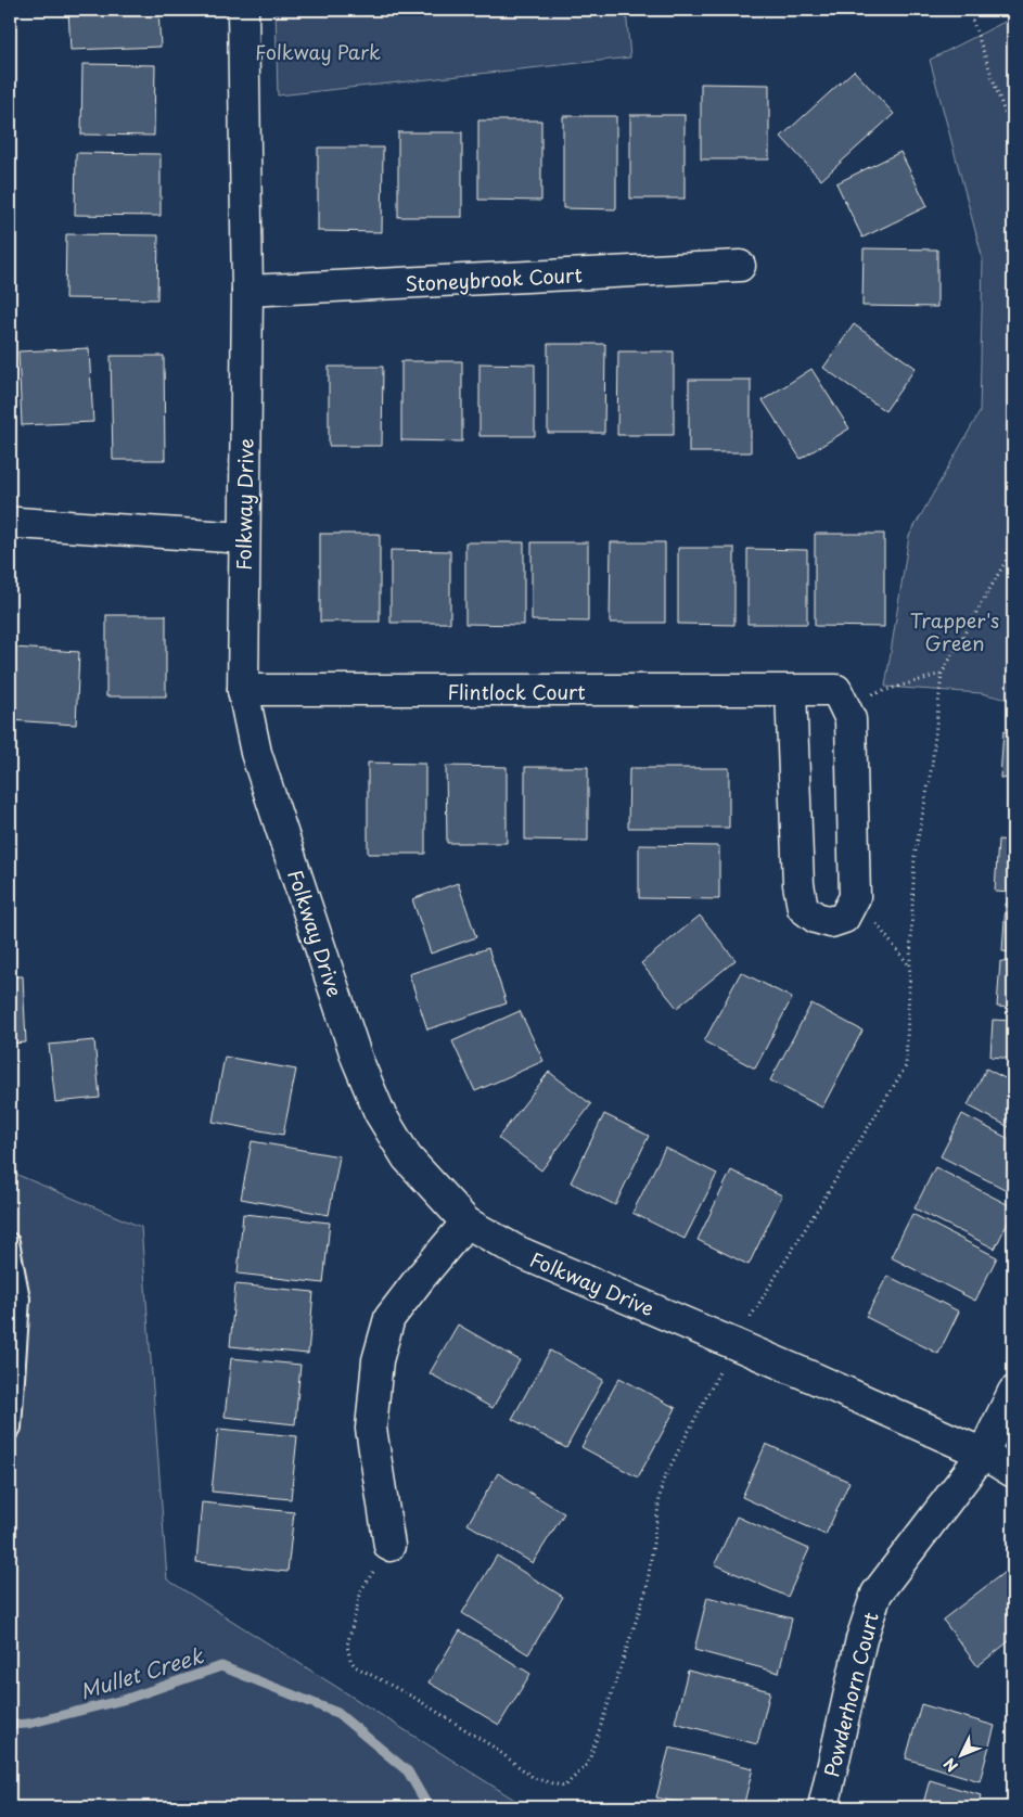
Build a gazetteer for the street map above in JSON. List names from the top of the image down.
{
  "streets": {
    "street": [
      "Stoneybrook Court",
      "Folkway Drive",
      "Flintlock Court",
      "Powderhorn Court"
    ]
  },
  "crossings": [
    ["Stoneybrook Court", "Folkway Drive"],
    ["Folkway Drive", "Flintlock Court"],
    ["Folkway Drive", "Powderhorn Court"]
  ],
  "water": ["Mullet Creek"],
  "parks": ["Folkway Park", "Trapper's Green"],
  "north": "bottom left"
}
